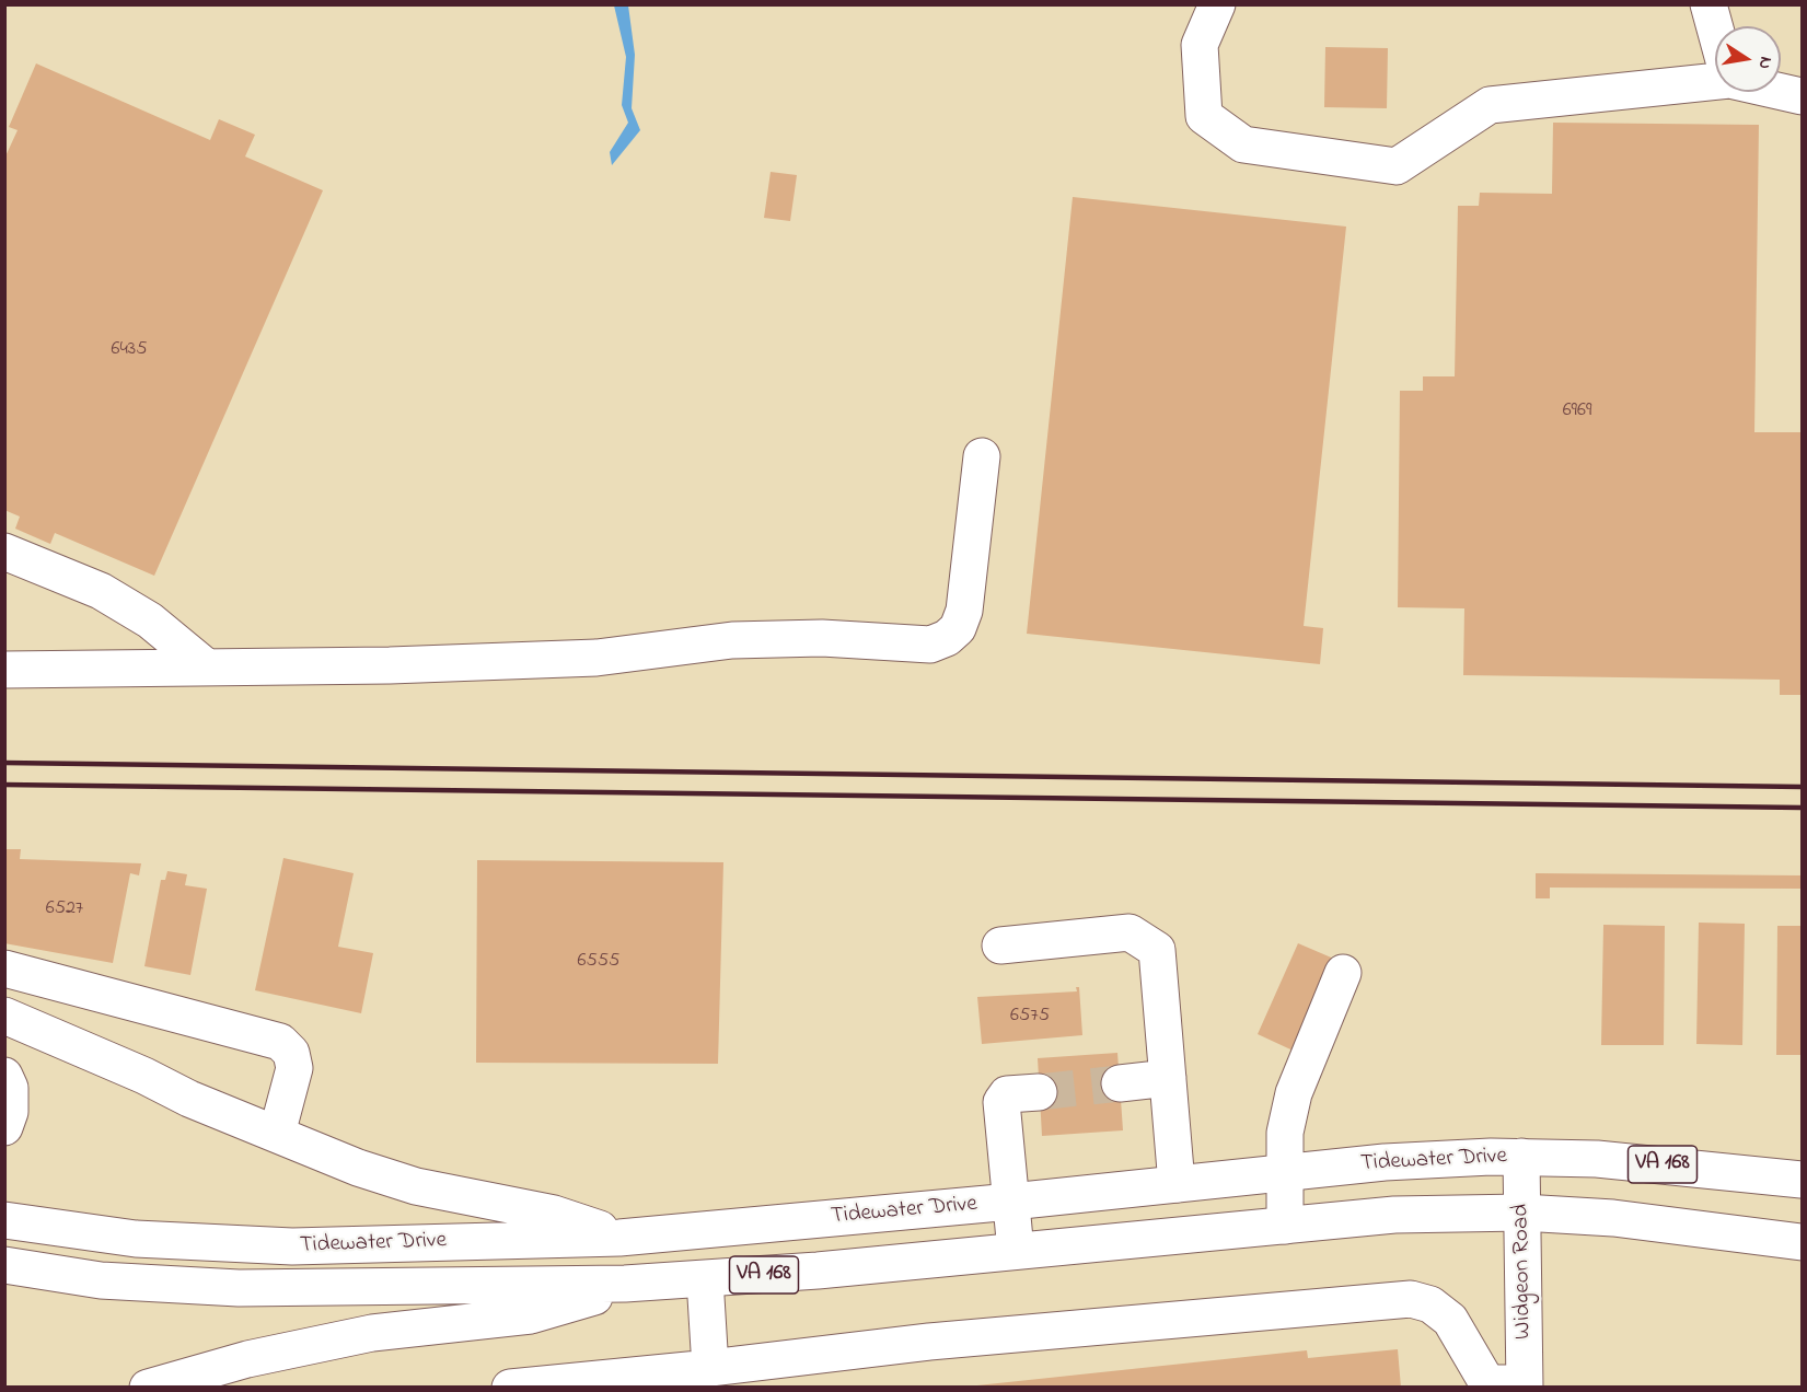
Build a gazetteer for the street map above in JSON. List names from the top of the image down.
{
  "streets": {
    "main road": ["Tidewater Drive", "VA 168", "Widgeon Road"]
  },
  "crossings": [
    ["Tidewater Drive", "Widgeon Road"]
  ],
  "house_numbers": [
    "6435",
    "6969",
    "6527",
    "6555",
    "6575"
  ],
  "north": "right"
}
